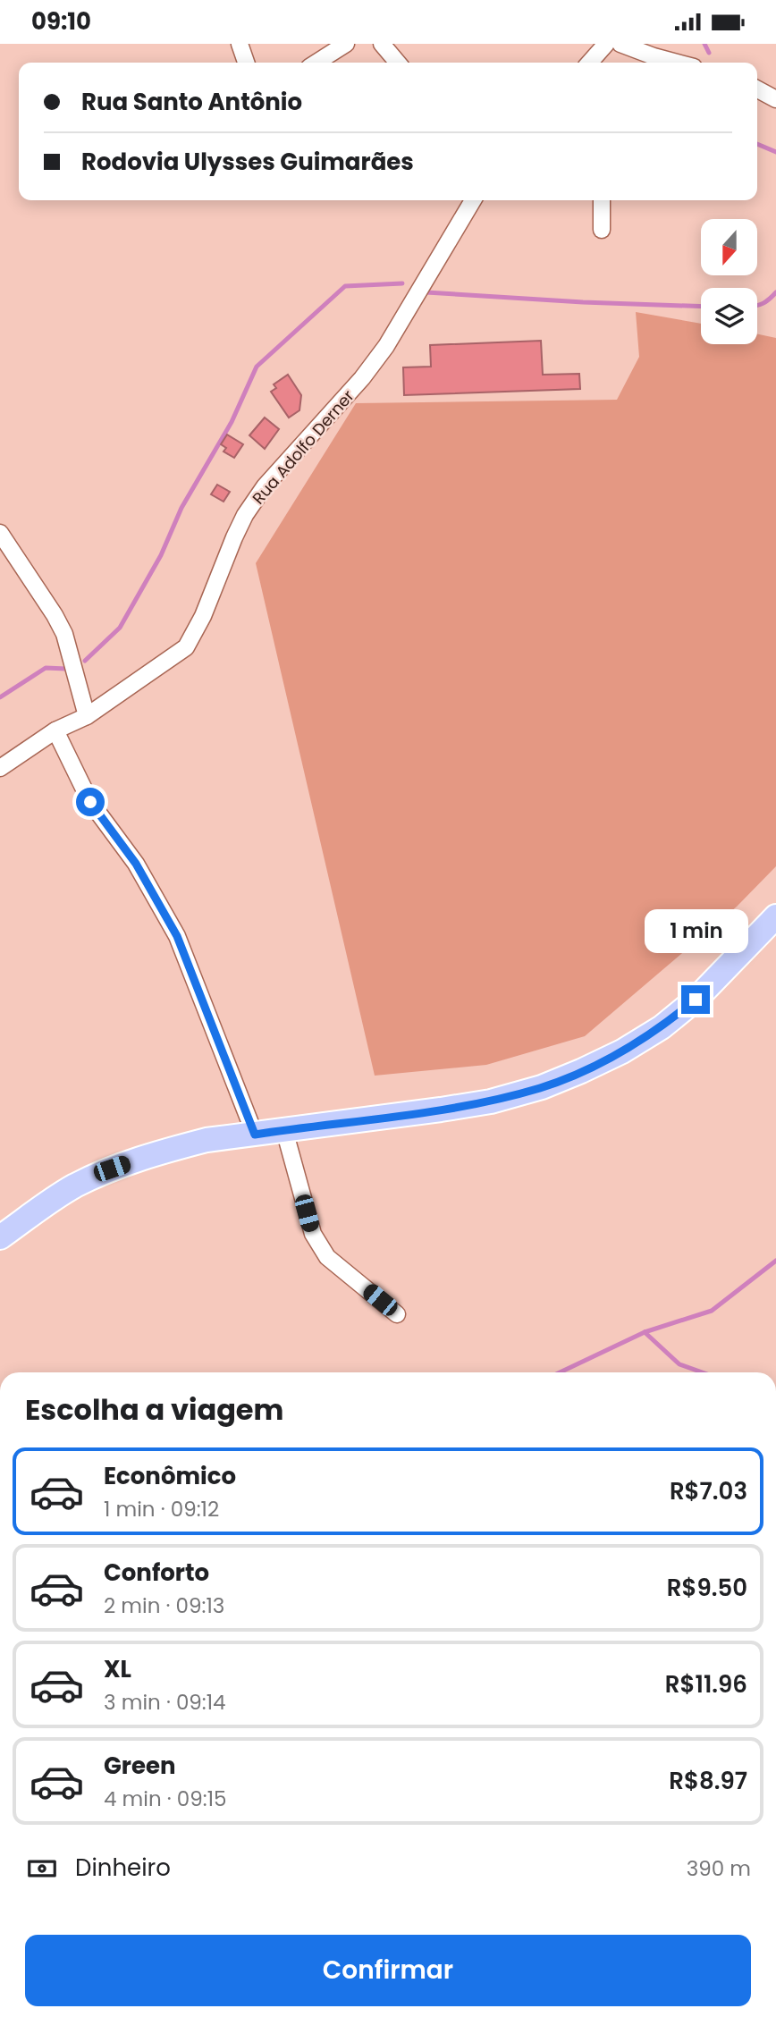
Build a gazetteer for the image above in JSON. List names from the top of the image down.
{
  "streets": {
    "street": ["Rua Adolfo Derner"]
  },
  "north": "bottom",
  "page": {
    "status": "09:10",
    "banner": ["Rua Santo Antônio", "Rodovia Ulysses Guimarães"],
    "bubble": "1 min",
    "heading": "Escolha a viagem",
    "list": [
      {
        "name": "Econômico",
        "note": "1 min · 09:12",
        "value": "R$7.03"
      },
      {
        "name": "Conforto",
        "note": "2 min · 09:13",
        "value": "R$9.50"
      },
      {
        "name": "XL",
        "note": "3 min · 09:14",
        "value": "R$11.96"
      },
      {
        "name": "Green",
        "note": "4 min · 09:15",
        "value": "R$8.97"
      }
    ],
    "pay": ["Dinheiro", "390 m"],
    "buttons": "Confirmar"
  }
}
